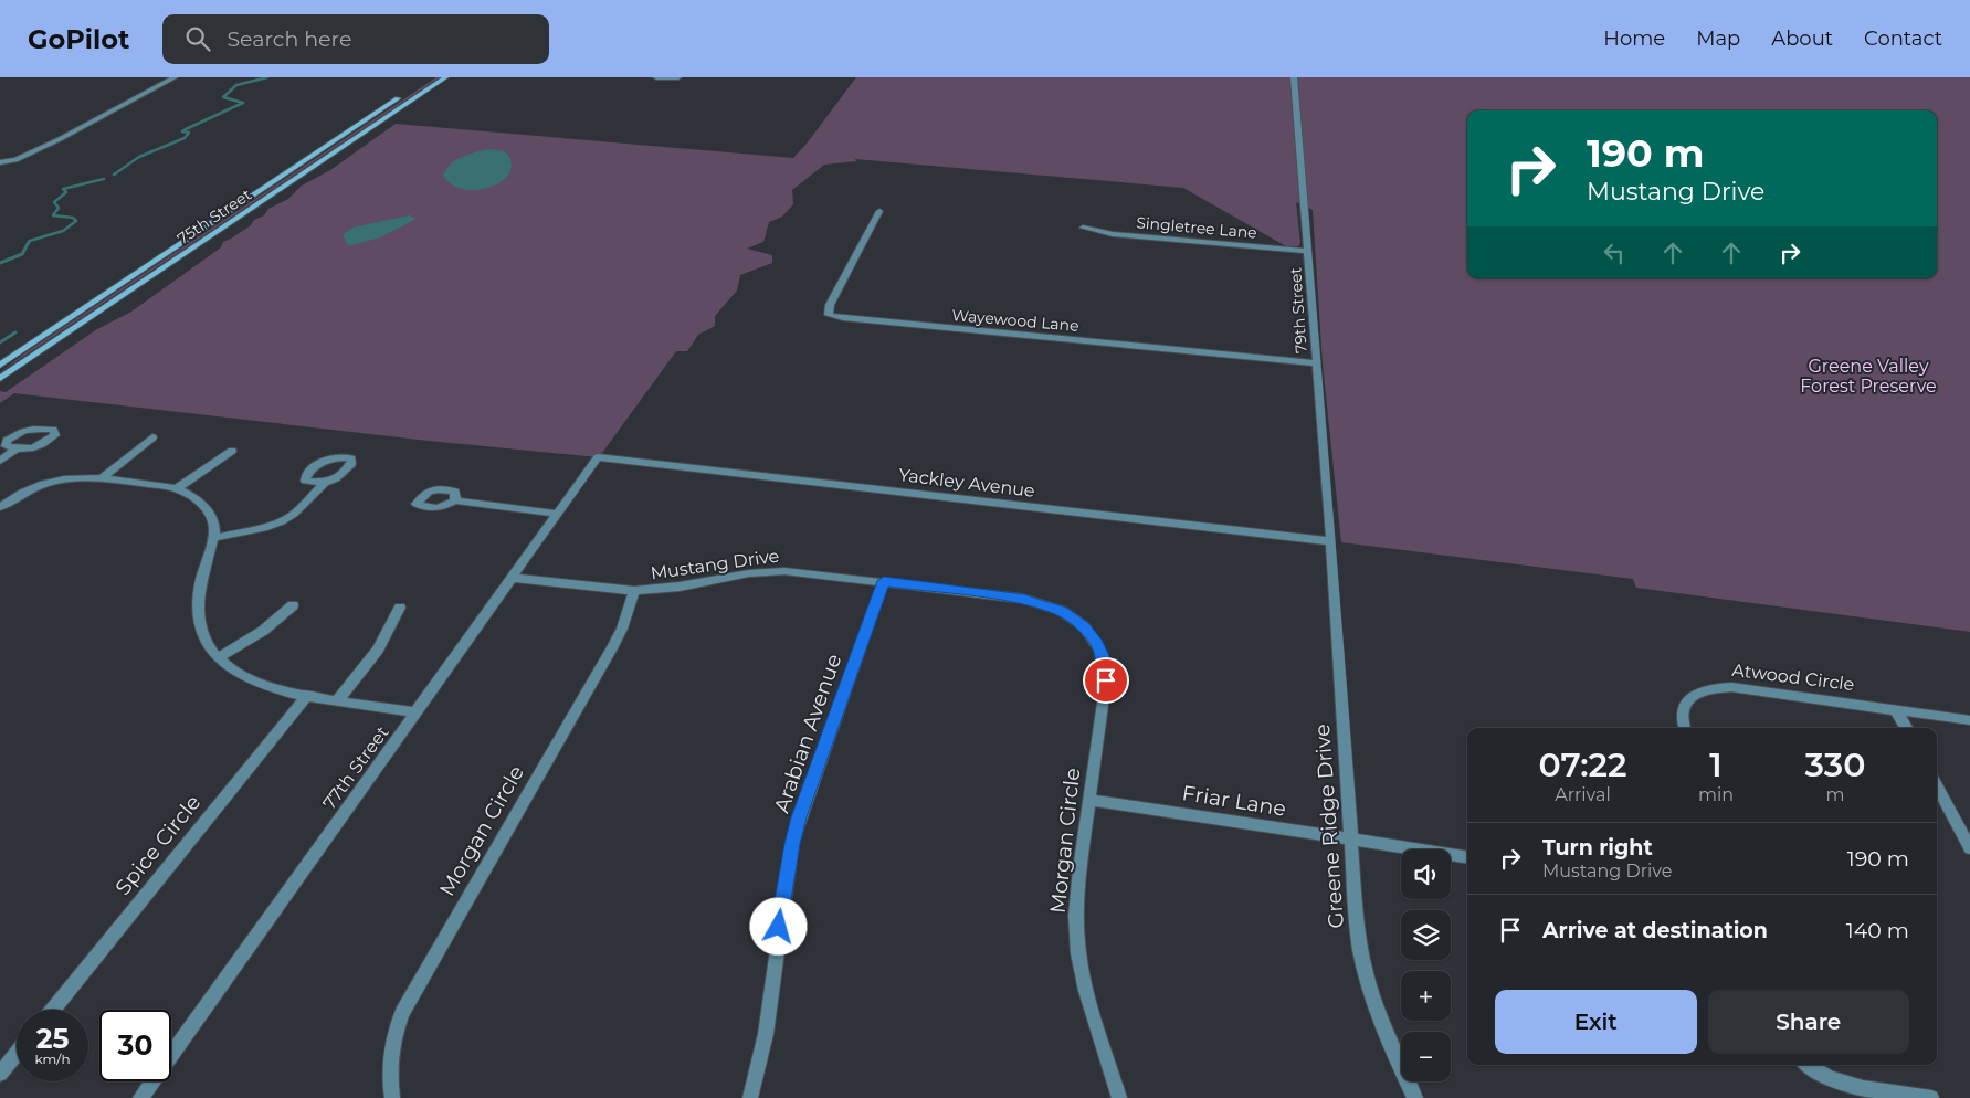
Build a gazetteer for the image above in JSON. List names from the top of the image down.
{
  "streets": {
    "main road": ["75th Street"],
    "street": [
      "Singletree Lane",
      "79th Street",
      "Wayewood Lane",
      "Yackley Avenue",
      "Mustang Drive",
      "Atwood Circle",
      "Arabian Avenue",
      "77th Street",
      "Friar Lane",
      "Greene Ridge Drive",
      "Morgan Circle",
      "Spice Circle"
    ]
  },
  "crossings": [
    ["Singletree Lane", "79th Street"],
    ["79th Street", "Wayewood Lane"],
    ["79th Street", "Yackley Avenue"],
    ["79th Street", "Greene Ridge Drive"],
    ["Yackley Avenue", "77th Street"],
    ["Yackley Avenue", "Greene Ridge Drive"],
    ["Mustang Drive", "Arabian Avenue"],
    ["Mustang Drive", "77th Street"],
    ["Mustang Drive", "Morgan Circle"],
    ["Friar Lane", "Greene Ridge Drive"],
    ["Friar Lane", "Morgan Circle"]
  ],
  "parks": ["Greene Valley Forest Preserve"],
  "page": {
    "header": "GoPilot",
    "search": "Search here",
    "nav": [
      "Home",
      "Map",
      "About",
      "Contact"
    ],
    "turn": ["190 m", "Mustang Drive"],
    "eta": [
      "07:22",
      "Arrival",
      "1",
      "min",
      "330",
      "m"
    ],
    "list": [
      {
        "name": "Turn right",
        "note": "Mustang Drive",
        "value": "190 m"
      },
      {
        "name": "Arrive at destination",
        "value": "140 m"
      }
    ],
    "map_buttons": ["+", "−"],
    "buttons": ["Exit", "Share"],
    "speed": "25 km/h",
    "limit": "30"
  }
}
